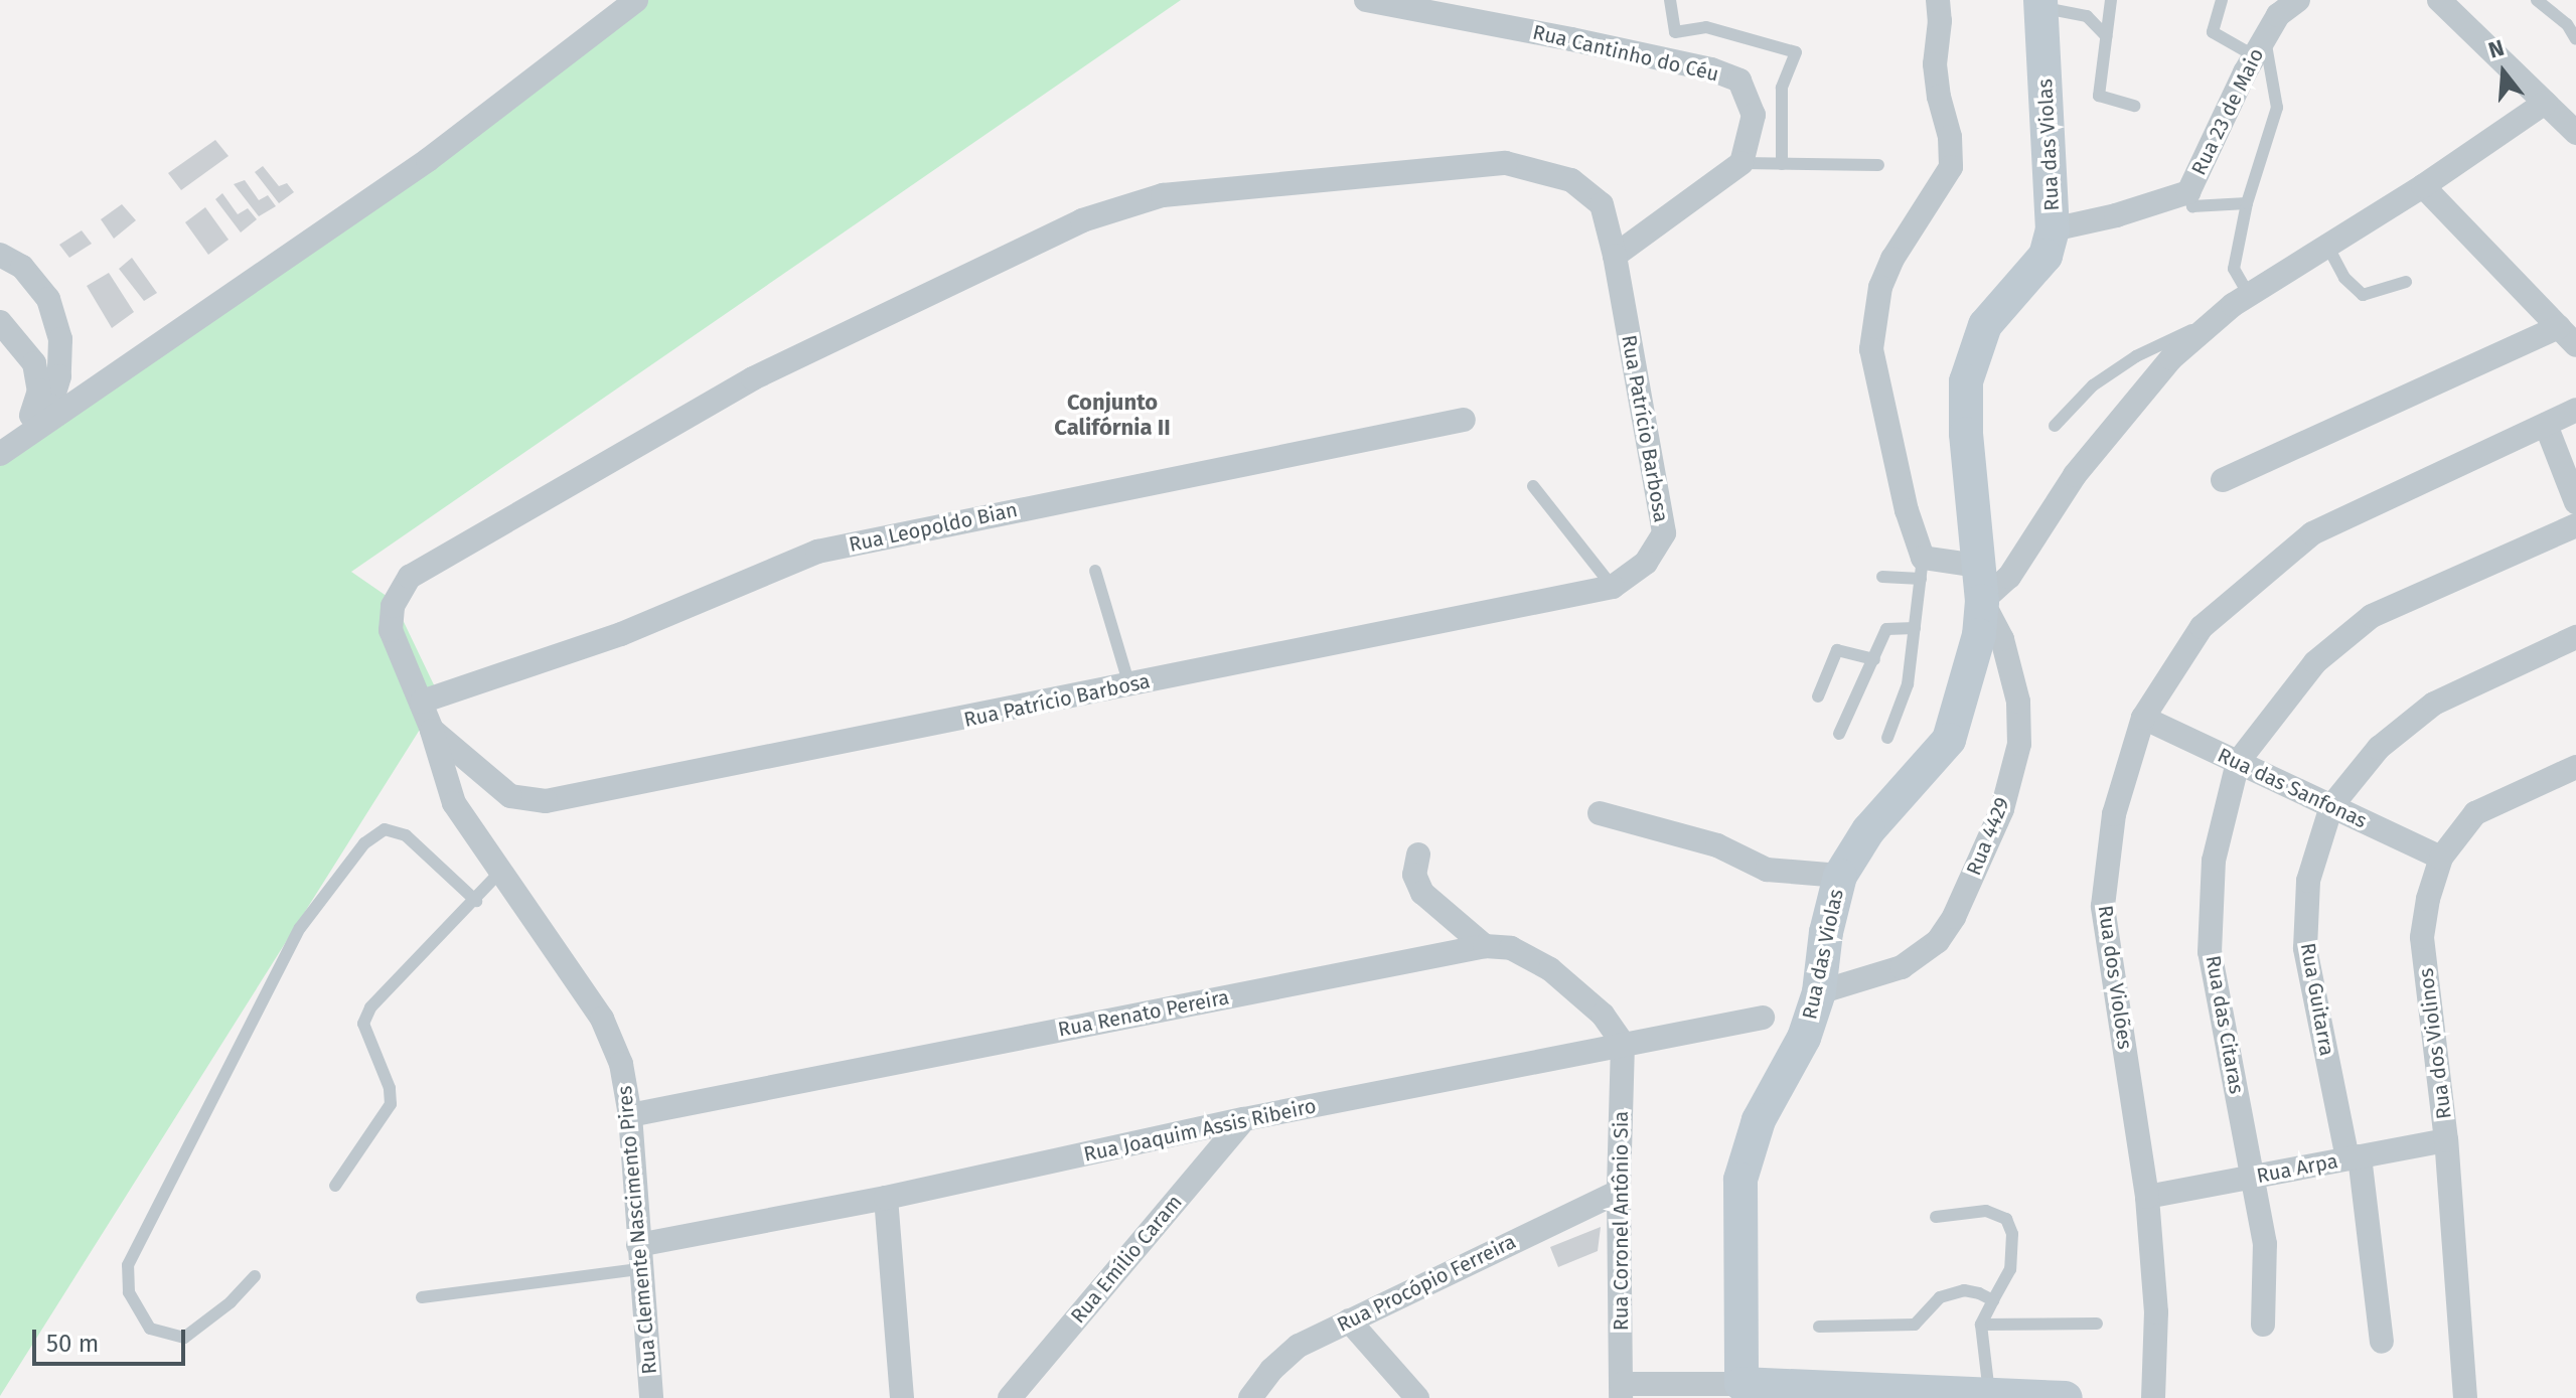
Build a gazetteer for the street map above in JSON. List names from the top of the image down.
{
  "streets": {
    "street": [
      "Rua Cantinho do Céu",
      "Rua 23 de Maio",
      "Rua das Violas",
      "Rua Patrício Barbosa",
      "Rua Leopoldo Bian",
      "Rua das Sanfonas",
      "Rua 4429",
      "Rua dos Violões",
      "Rua Guitarra",
      "Rua Renato Pereira",
      "Rua das Citaras",
      "Rua dos Violinos",
      "Rua Joaquim Assis Ribeiro",
      "Rua Arpa",
      "Rua Coronel Antônio Sia",
      "Rua Clemente Nascimento Pires",
      "Rua Emílio Caram",
      "Rua Procópio Ferreira"
    ]
  },
  "crossings": [
    ["Rua 23 de Maio", "Rua das Violas"],
    ["Rua das Violas", "Rua 4429"],
    ["Rua Patrício Barbosa", "Rua Leopoldo Bian"],
    ["Rua Patrício Barbosa", "Rua Clemente Nascimento Pires"],
    ["Rua das Sanfonas", "Rua dos Violões"],
    ["Rua das Sanfonas", "Rua Guitarra"],
    ["Rua das Sanfonas", "Rua das Citaras"],
    ["Rua das Sanfonas", "Rua dos Violinos"],
    ["Rua dos Violões", "Rua Arpa"],
    ["Rua Guitarra", "Rua Arpa"],
    ["Rua Renato Pereira", "Rua Joaquim Assis Ribeiro"],
    ["Rua Renato Pereira", "Rua Coronel Antônio Sia"],
    ["Rua Renato Pereira", "Rua Clemente Nascimento Pires"],
    ["Rua das Citaras", "Rua Arpa"],
    ["Rua dos Violinos", "Rua Arpa"],
    ["Rua Joaquim Assis Ribeiro", "Rua Coronel Antônio Sia"],
    ["Rua Joaquim Assis Ribeiro", "Rua Clemente Nascimento Pires"],
    ["Rua Joaquim Assis Ribeiro", "Rua Emílio Caram"],
    ["Rua Coronel Antônio Sia", "Rua Procópio Ferreira"]
  ],
  "districts": ["Conjunto Califórnia II"],
  "scale_bar": "50 m",
  "north": "top"
}
